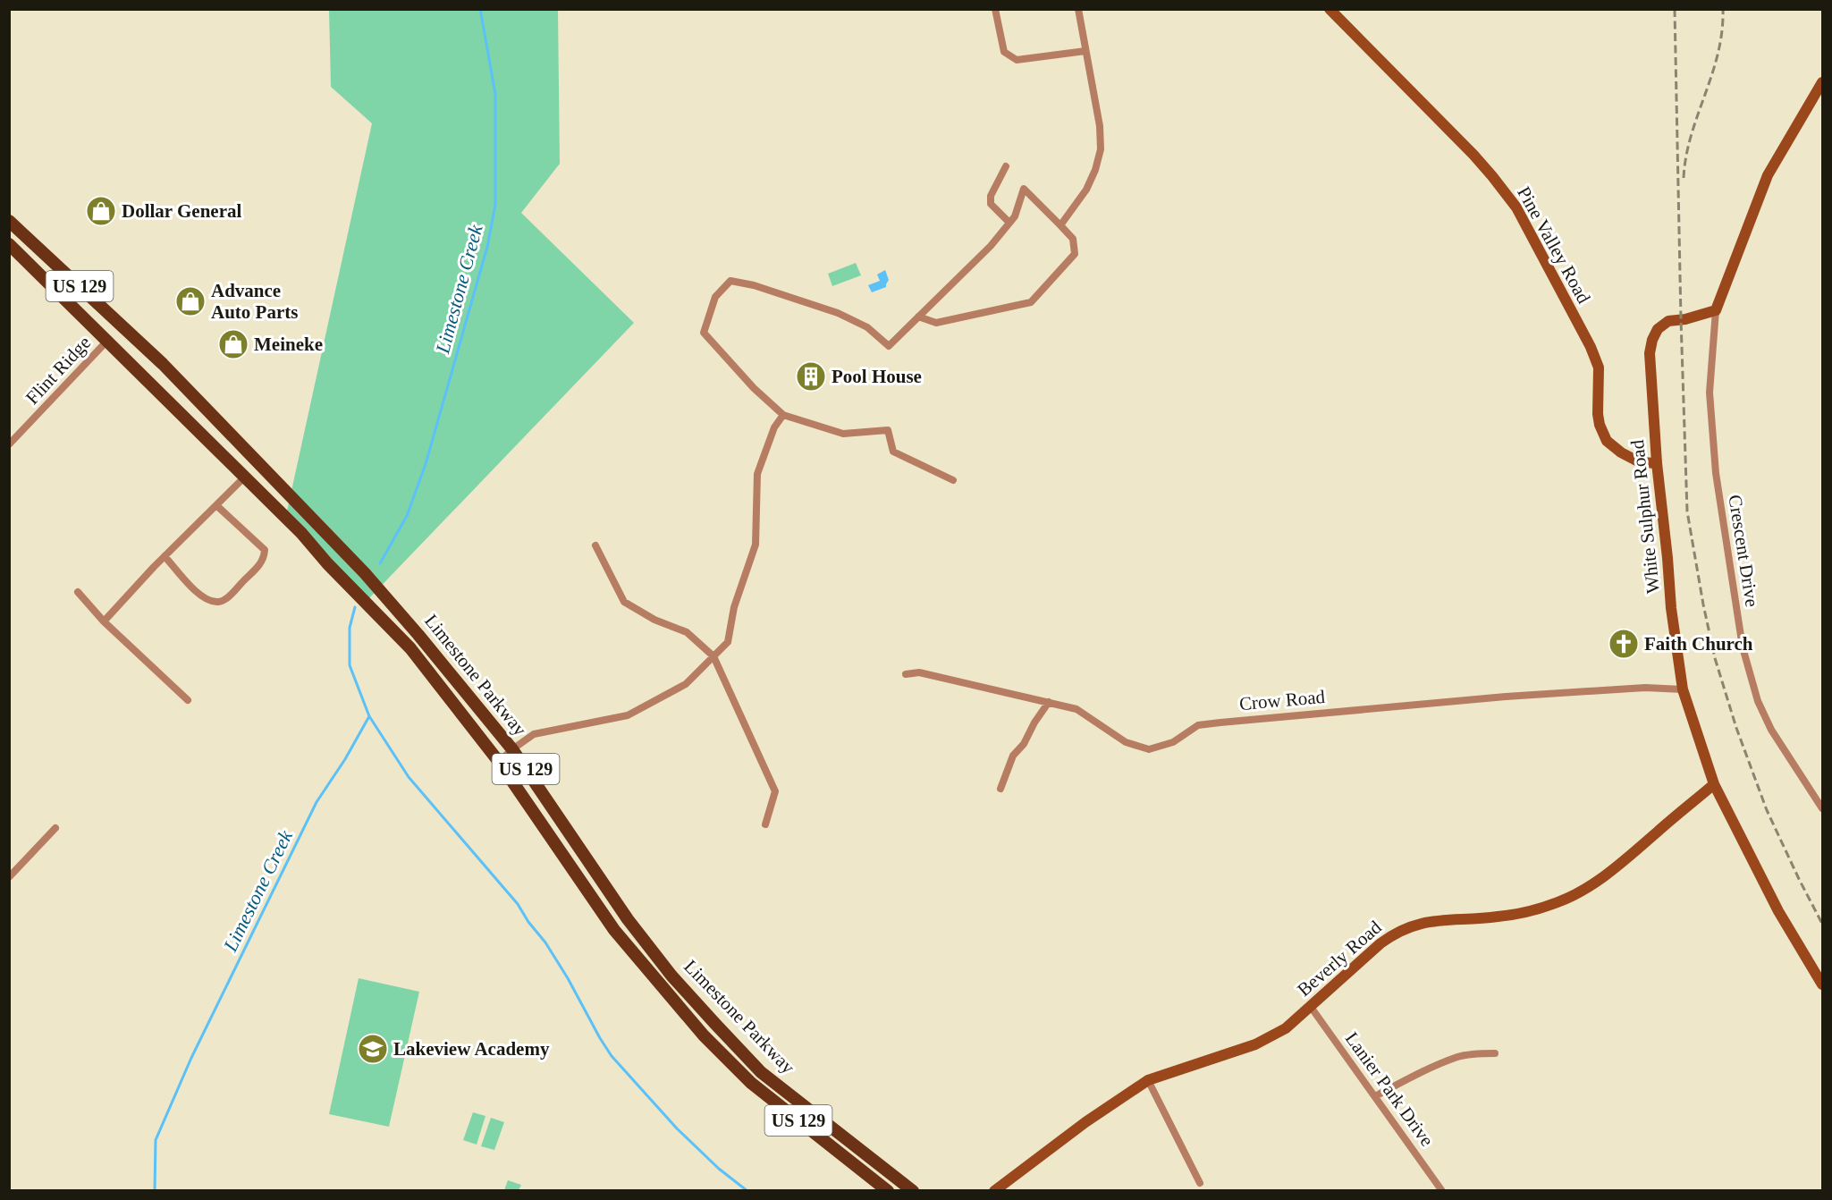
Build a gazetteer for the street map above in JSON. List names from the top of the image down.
{
  "streets": {
    "main road": ["US 129", "Limestone Parkway"],
    "street": [
      "Pine Valley Road",
      "Flint Ridge",
      "White Sulphur Road",
      "Crescent Drive",
      "Crow Road",
      "Beverly Road",
      "Lanier Park Drive"
    ]
  },
  "crossings": [
    ["Pine Valley Road", "White Sulphur Road"],
    ["Flint Ridge", "Limestone Parkway"],
    ["White Sulphur Road", "Crescent Drive"],
    ["White Sulphur Road", "Crow Road"],
    ["White Sulphur Road", "Beverly Road"],
    ["Beverly Road", "Lanier Park Drive"]
  ],
  "water": ["Limestone Creek"],
  "places": {
    "shop": ["Dollar General", "Advance Auto Parts", "Meineke"],
    "building": ["Pool House"],
    "church": ["Faith Church"],
    "school or university": ["Lakeview Academy"]
  }
}
